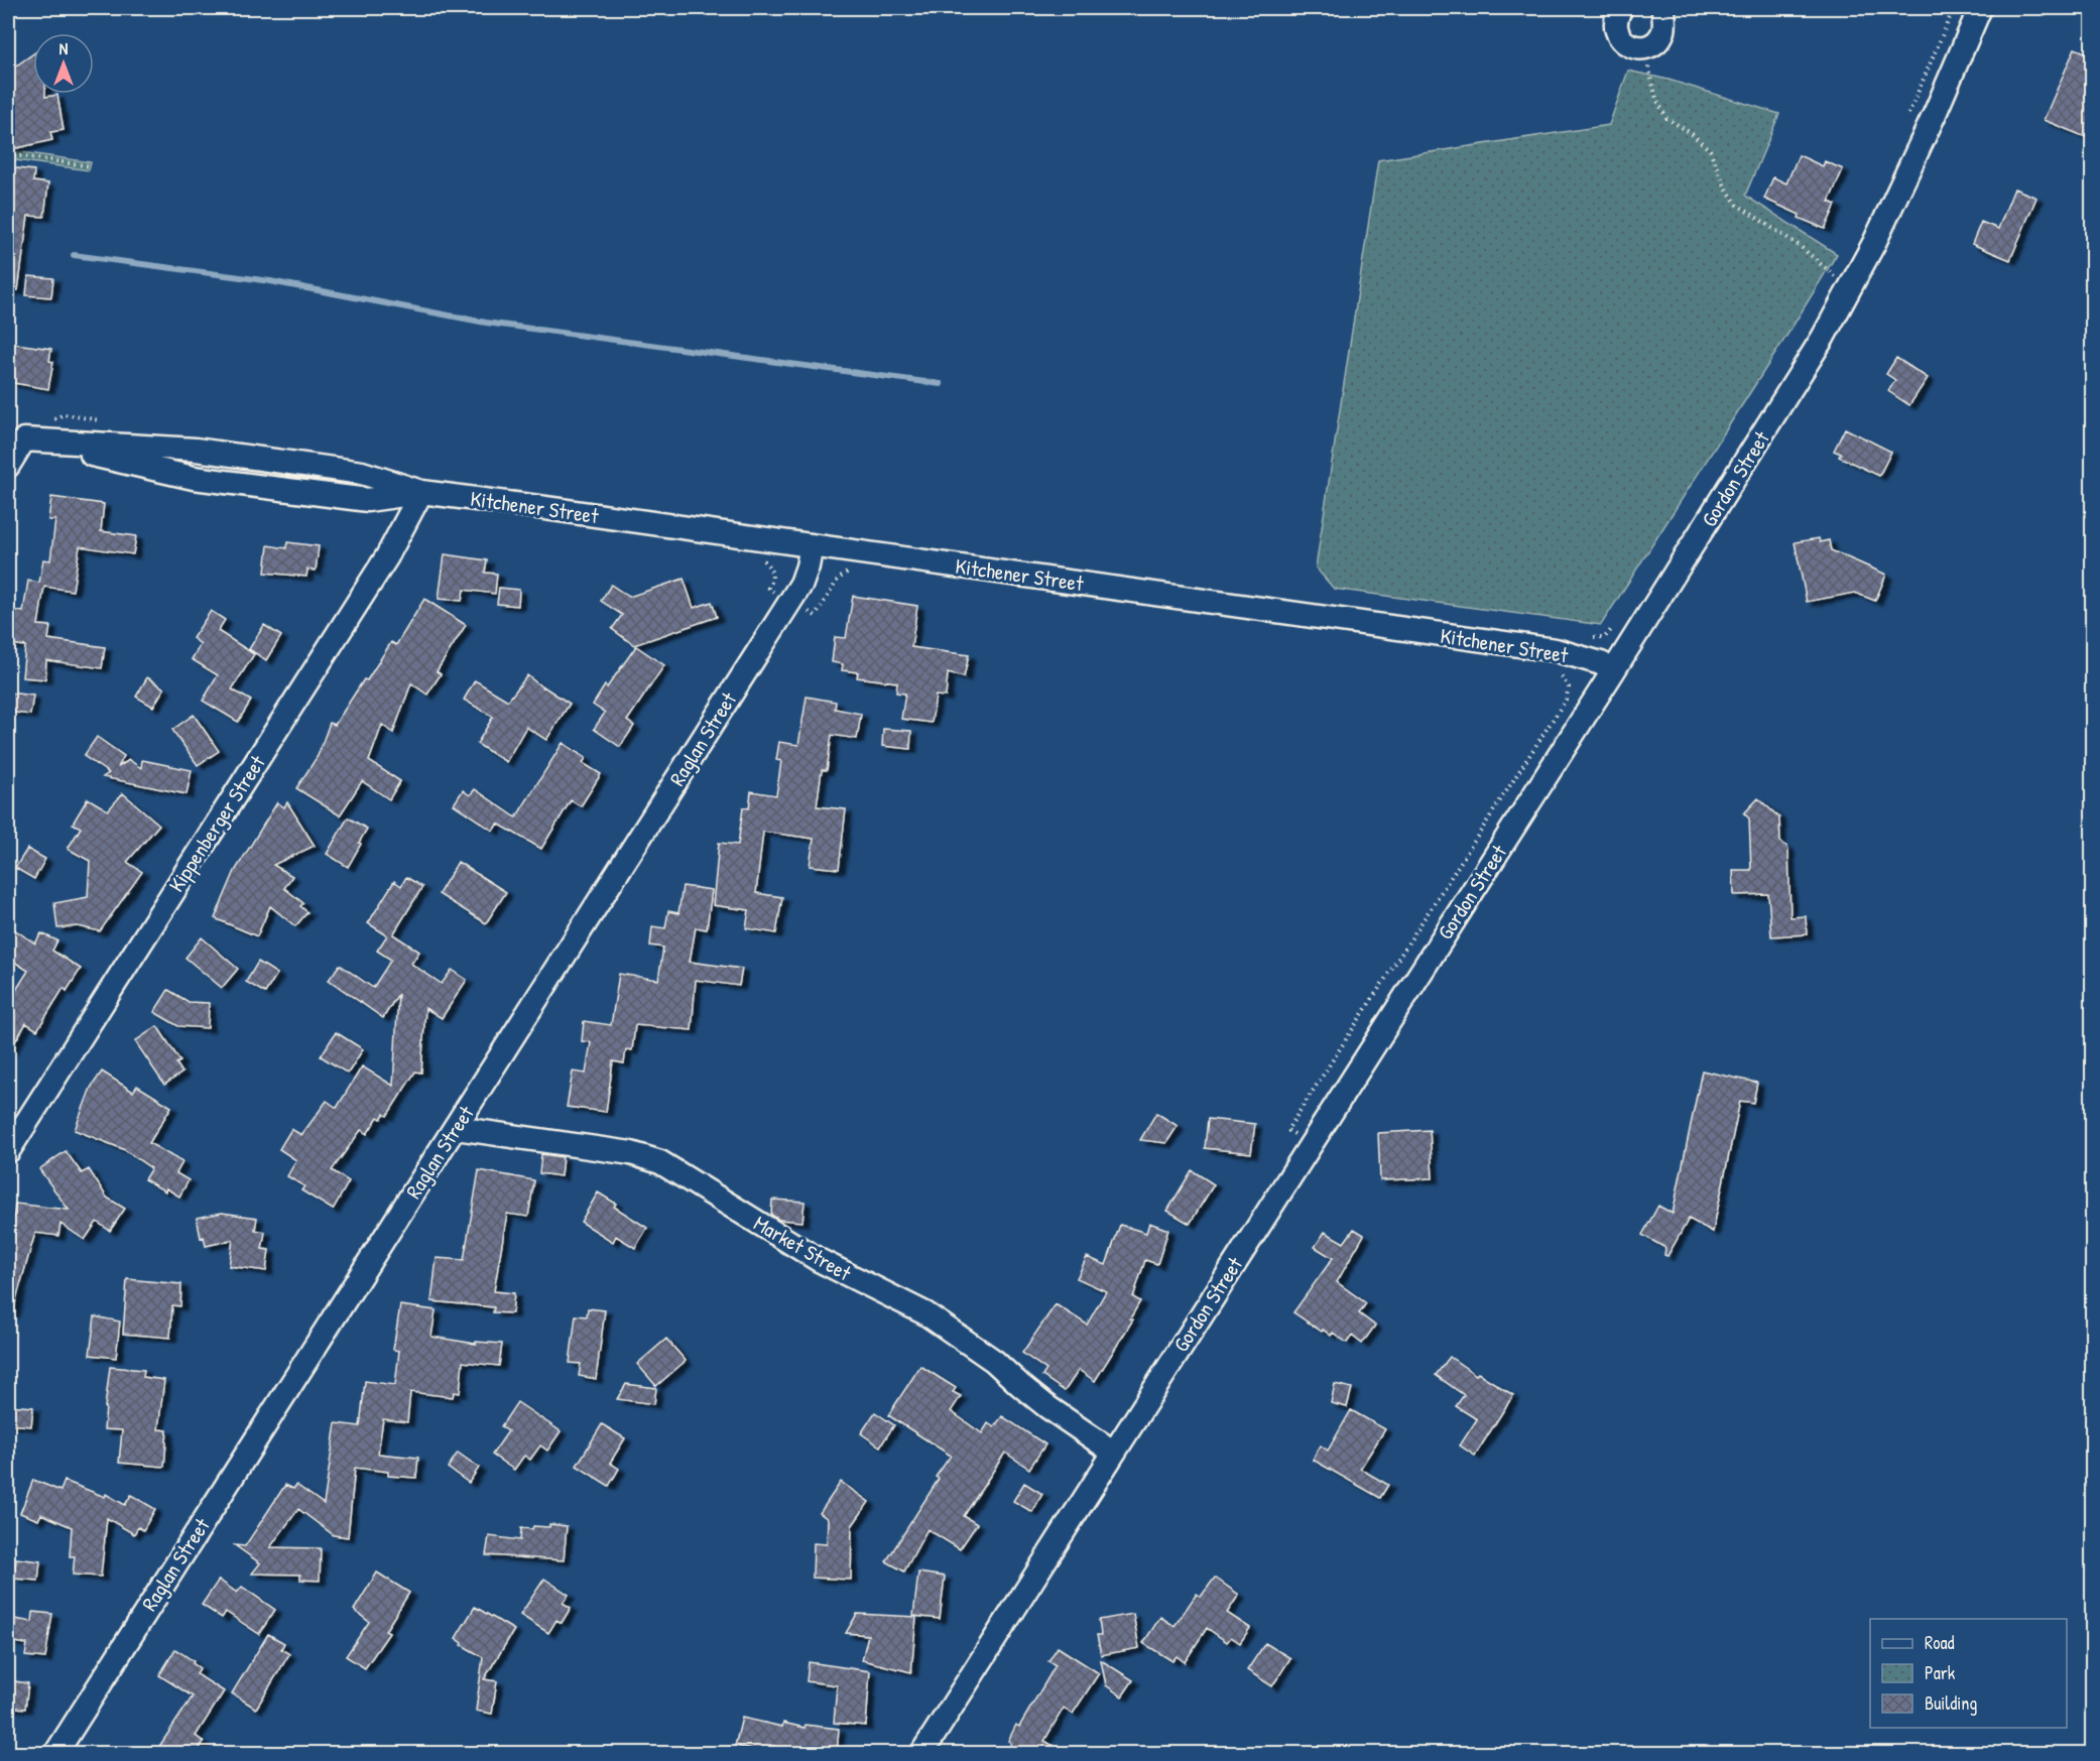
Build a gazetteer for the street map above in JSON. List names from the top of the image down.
{
  "streets": {
    "street": [
      "Gordon Street",
      "Kitchener Street",
      "Raglan Street",
      "Kippenberger Street",
      "Market Street"
    ]
  },
  "crossings": [
    ["Gordon Street", "Kitchener Street"],
    ["Gordon Street", "Market Street"],
    ["Kitchener Street", "Raglan Street"],
    ["Kitchener Street", "Kippenberger Street"],
    ["Raglan Street", "Market Street"]
  ],
  "legend": ["Road", "Park", "Building"],
  "north": "top"
}
